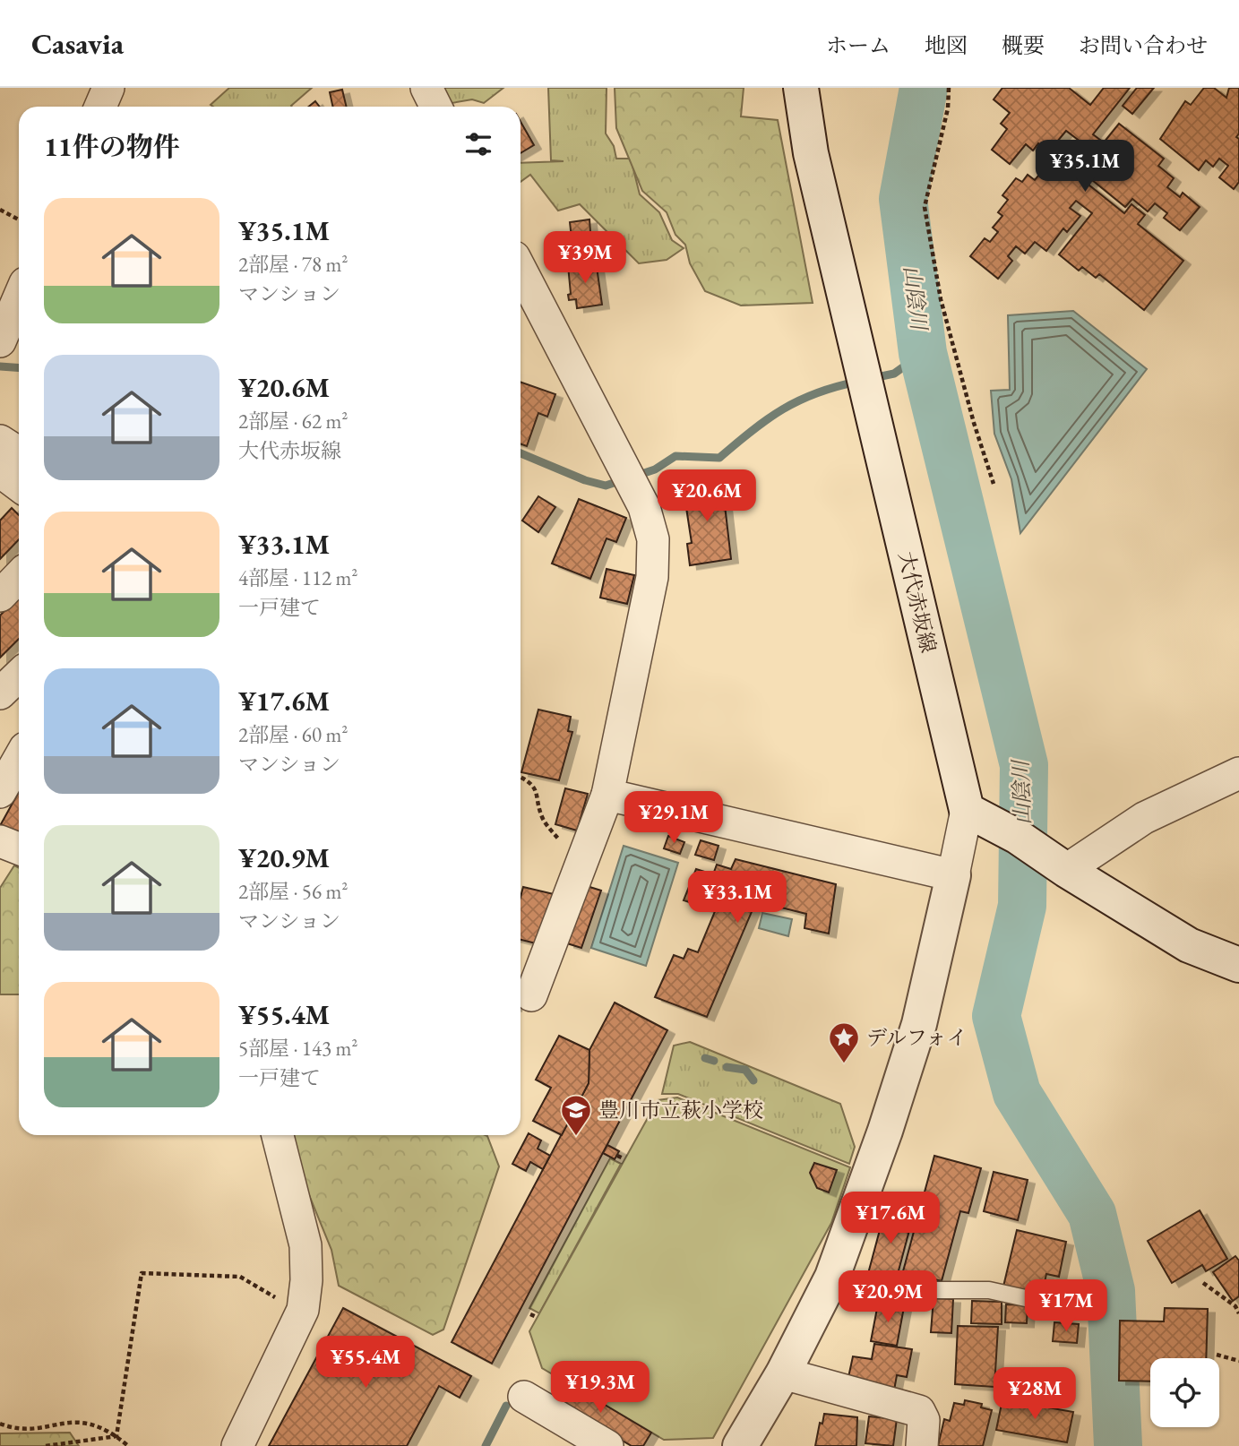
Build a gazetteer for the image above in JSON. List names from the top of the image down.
{
  "streets": {
    "main road": ["大代赤坂線"]
  },
  "water": ["山陰川"],
  "places": {
    "place": ["デルフォイ"],
    "school or university": ["豊川市立萩小学校"]
  },
  "page": {
    "header": "Casavia",
    "nav": [
      "ホーム",
      "地図",
      "概要",
      "お問い合わせ"
    ],
    "heading": "11件の物件",
    "price": [
      "¥35.1M",
      "¥39M",
      "¥20.6M",
      "¥29.1M",
      "¥33.1M",
      "¥17.6M",
      "¥20.9M",
      "¥17M",
      "¥55.4M",
      "¥19.3M",
      "¥28M"
    ],
    "list": [
      {
        "name": "¥35.1M",
        "note": "2部屋 · 78 m² · マンション"
      },
      {
        "name": "¥20.6M",
        "note": "2部屋 · 62 m² · 大代赤坂線"
      },
      {
        "name": "¥33.1M",
        "note": "4部屋 · 112 m² · 一戸建て"
      },
      {
        "name": "¥17.6M",
        "note": "2部屋 · 60 m² · マンション"
      },
      {
        "name": "¥20.9M",
        "note": "2部屋 · 56 m² · マンション"
      },
      {
        "name": "¥55.4M",
        "note": "5部屋 · 143 m² · 一戸建て"
      }
    ]
  }
}
